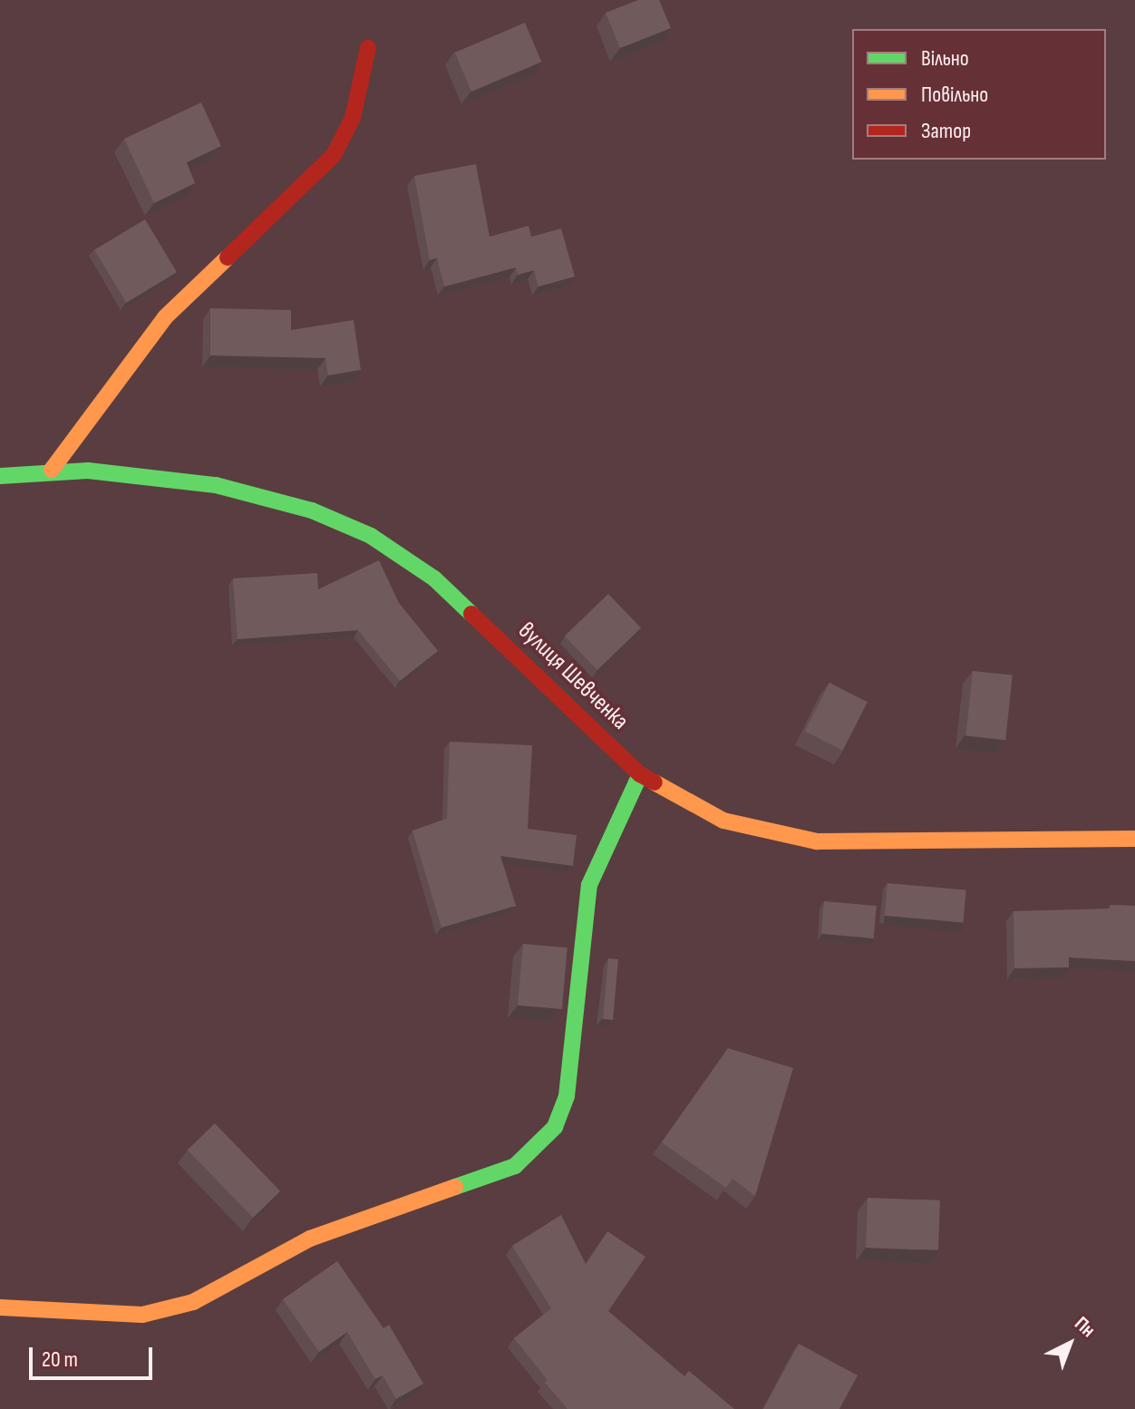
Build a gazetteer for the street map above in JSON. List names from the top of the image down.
{
  "streets": {
    "street": ["вулиця Шевченка"]
  },
  "legend": ["Вільно", "Повільно", "Затор"],
  "scale_bar": "20 m",
  "north": "top right"
}
